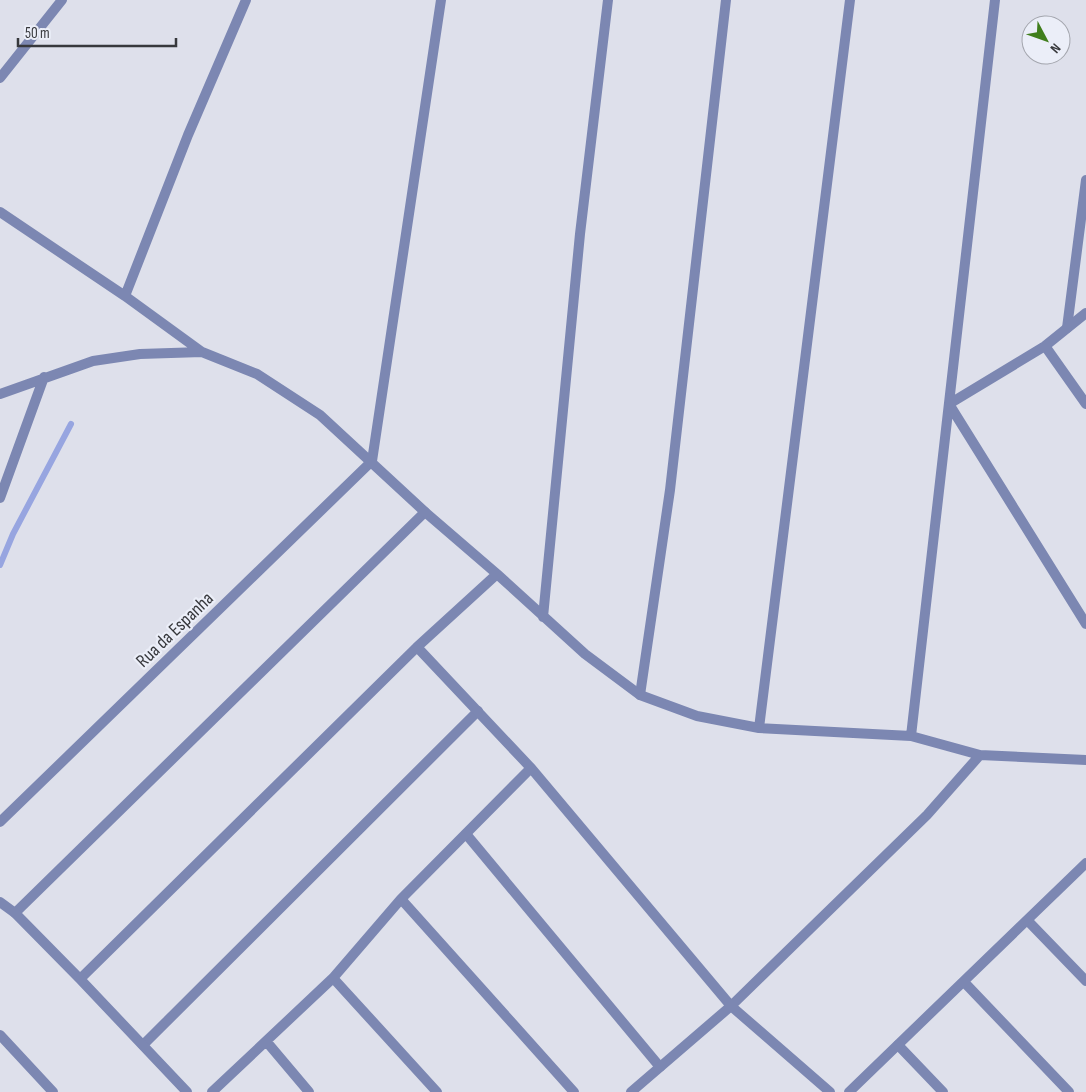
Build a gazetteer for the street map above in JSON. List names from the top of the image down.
{
  "streets": {
    "street": ["Rua da Espanha"]
  },
  "scale_bar": "50 m",
  "north": "bottom right"
}
